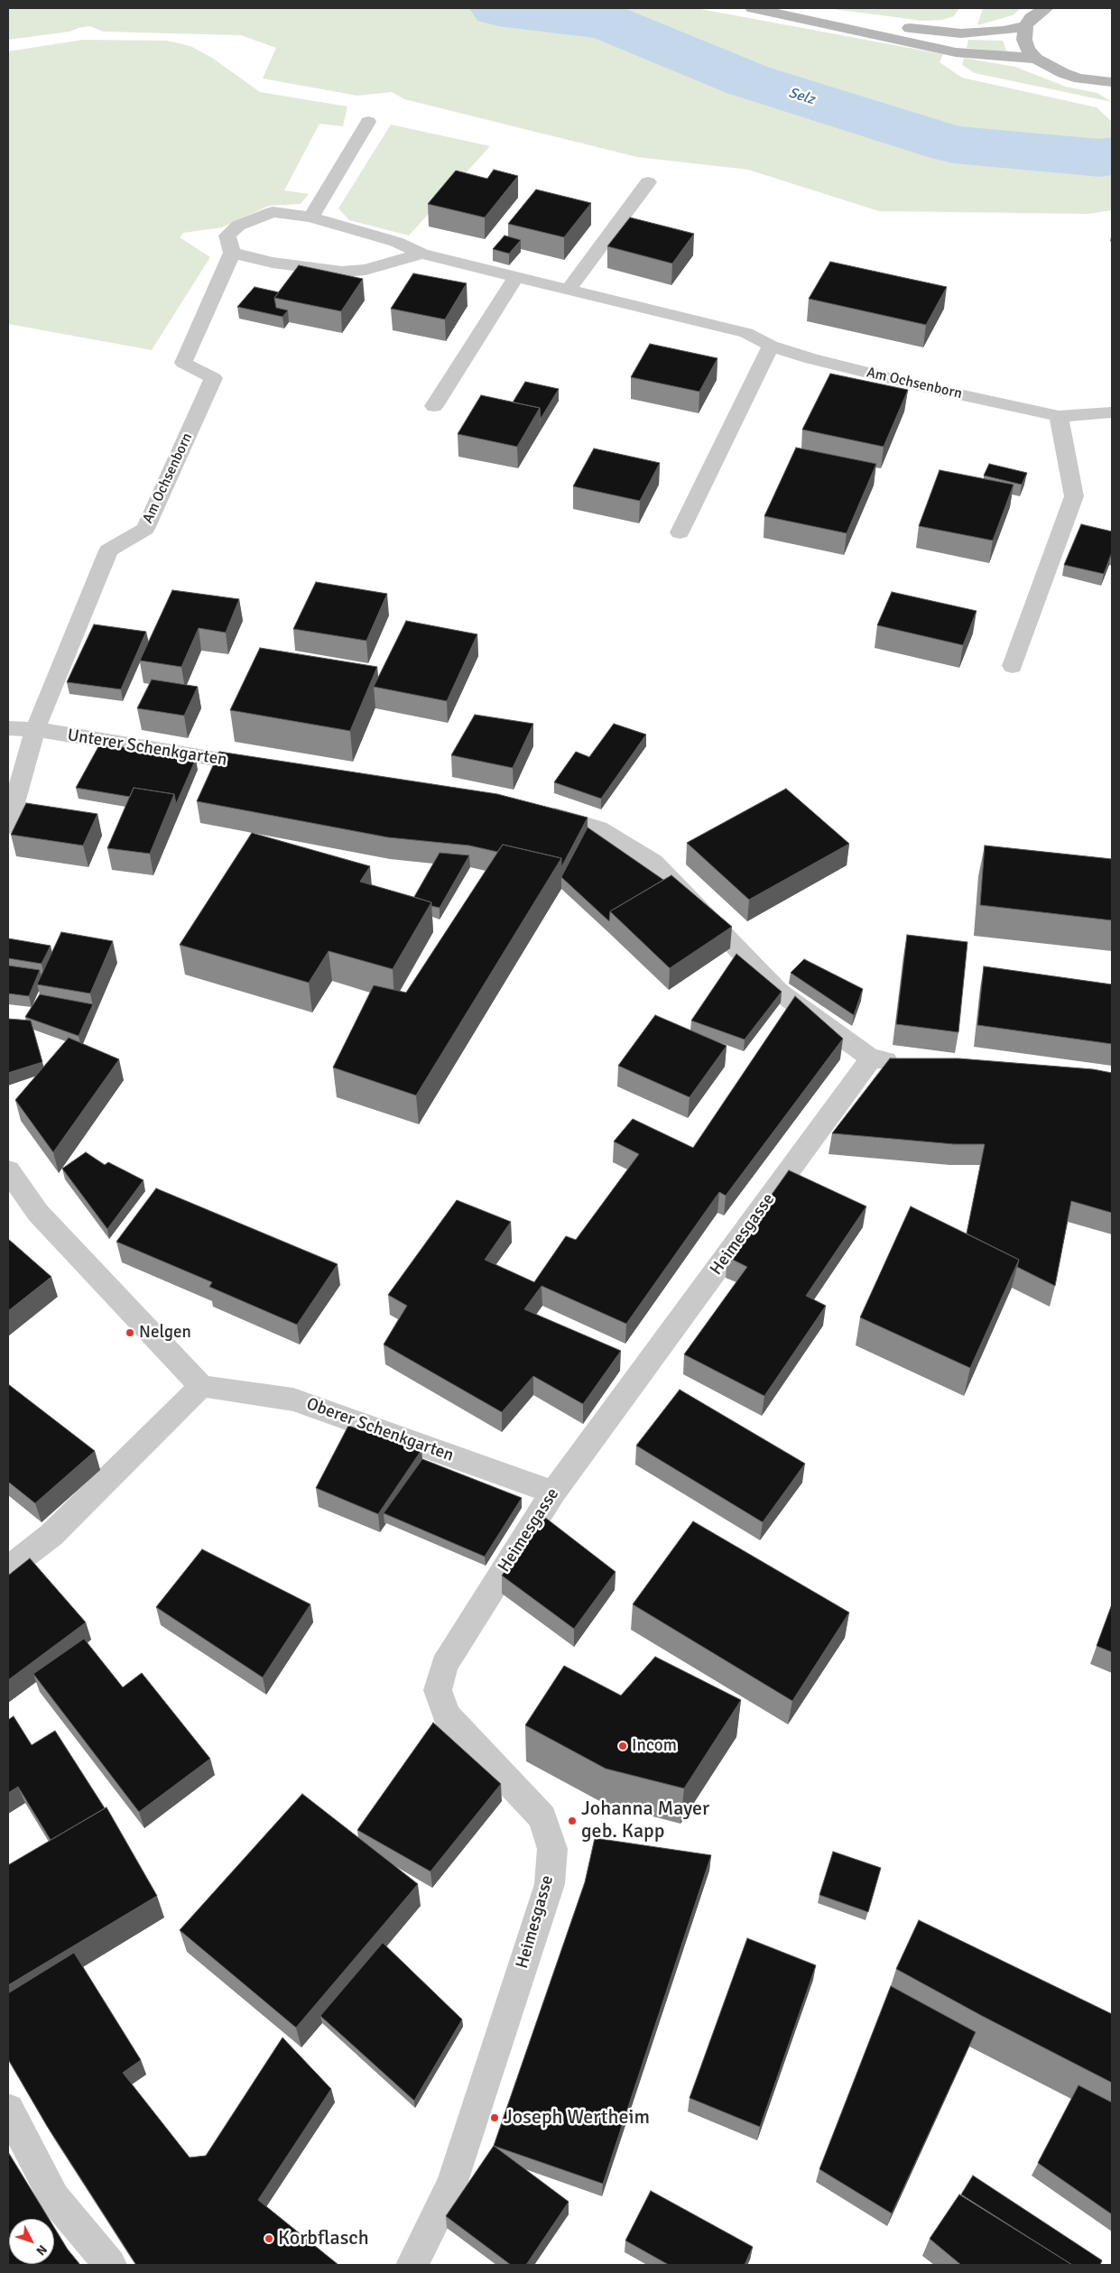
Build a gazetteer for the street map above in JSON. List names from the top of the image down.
{
  "streets": {
    "street": [
      "Am Ochsenborn",
      "Unterer Schenkgarten",
      "Heimesgasse",
      "Oberer Schenkgarten"
    ]
  },
  "crossings": [
    ["Am Ochsenborn", "Unterer Schenkgarten"],
    ["Heimesgasse", "Oberer Schenkgarten"]
  ],
  "water": ["Selz"],
  "places": [
    "Nelgen",
    "Incom",
    "Johanna Mayer geb. Kapp",
    "Joseph Wertheim",
    "Korbflasch"
  ],
  "north": "bottom right"
}
